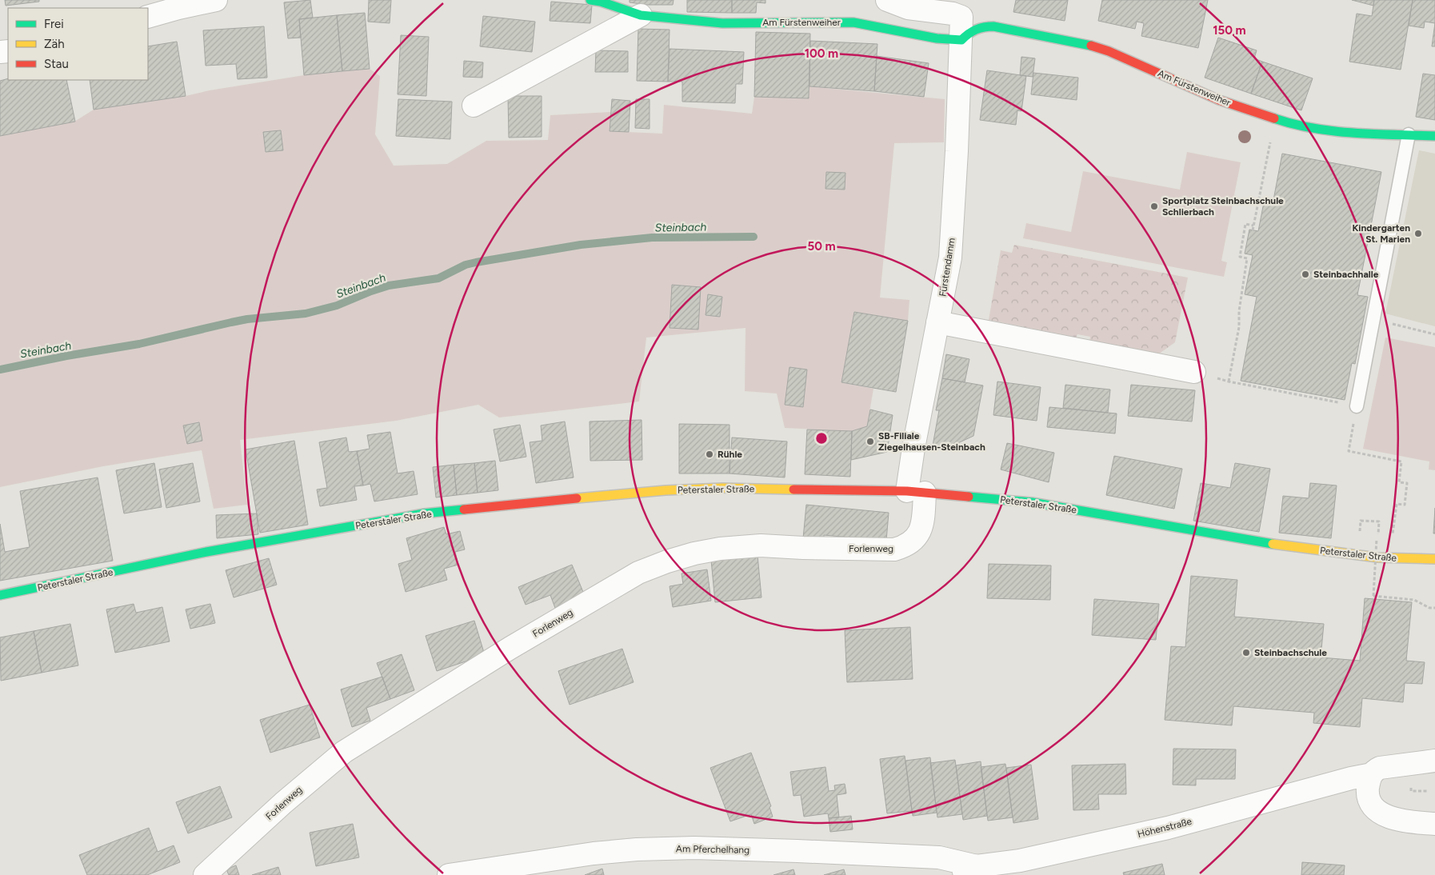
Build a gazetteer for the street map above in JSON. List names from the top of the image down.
{
  "streets": {
    "main road": ["Am Fürstenweiher", "Peterstaler Straße"],
    "street": [
      "Fürstendamm",
      "Forlenweg",
      "Höhenstraße",
      "Am Pferchelhang"
    ]
  },
  "crossings": [
    ["Am Fürstenweiher", "Fürstendamm"],
    ["Fürstendamm", "Peterstaler Straße"],
    ["Fürstendamm", "Forlenweg"],
    ["Peterstaler Straße", "Forlenweg"],
    ["Höhenstraße", "Am Pferchelhang"]
  ],
  "water": ["Steinbach"],
  "places": [
    "Sportplatz Steinbachschule Schlierbach",
    "Kindergarten St. Marien",
    "Steinbachhalle",
    "SB-Filiale Ziegelhausen-Steinbach",
    "Rühle",
    "Steinbachschule"
  ],
  "legend": ["Frei", "Zäh", "Stau"],
  "rings": ["150 m", "100 m", "50 m"]
}
